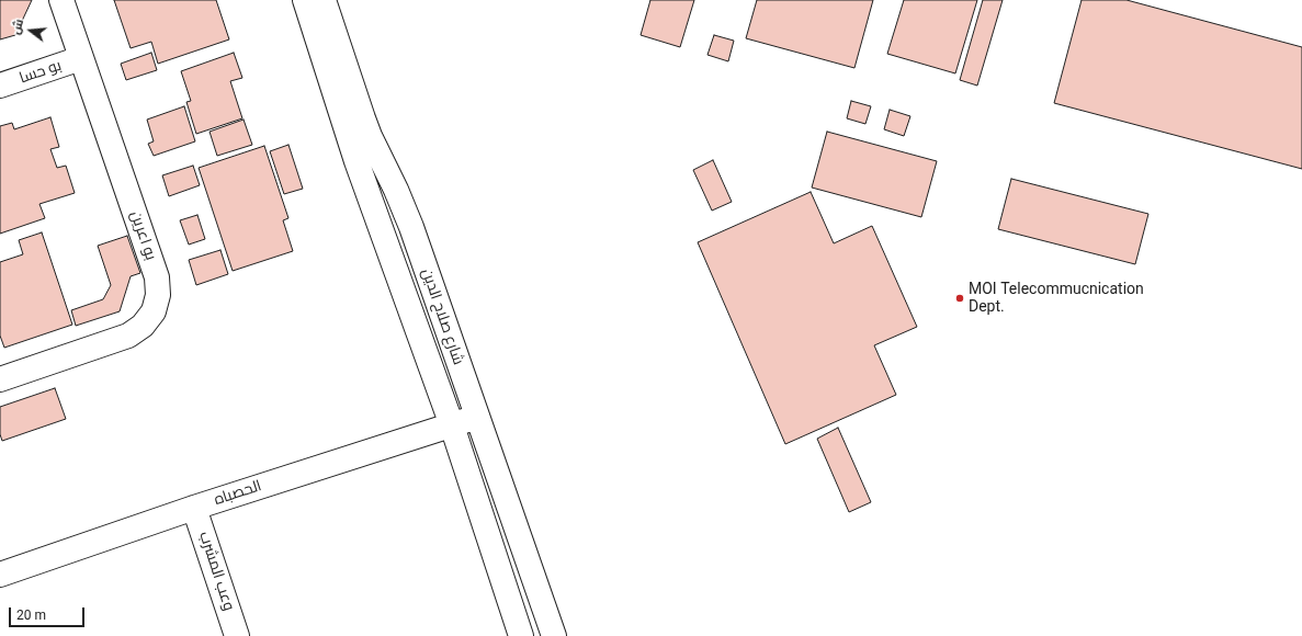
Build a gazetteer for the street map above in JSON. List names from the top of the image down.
{
  "streets": {
    "street": [
      "بو حسا",
      "بو اعرين",
      "شارع صلاح الدين",
      "الحصباه",
      "وعب المشرب"
    ]
  },
  "crossings": [
    ["بو حسا", "بو اعرين"],
    ["شارع صلاح الدين", "الحصباه"],
    ["الحصباه", "وعب المشرب"]
  ],
  "places": ["MOI Telecommucnication Dept."],
  "scale_bar": "20 m",
  "north": "left"
}
